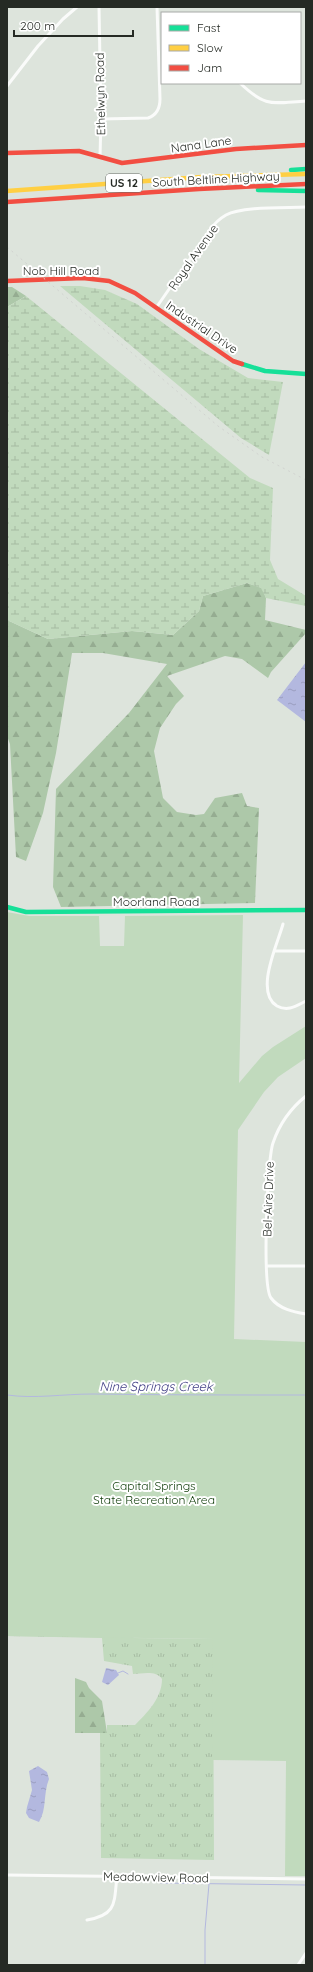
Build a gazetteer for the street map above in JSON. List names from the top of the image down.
{
  "streets": {
    "main road": [
      "Nana Lane",
      "South Beltline Highway",
      "US 12",
      "Nob Hill Road",
      "Industrial Drive",
      "Moorland Road"
    ],
    "street": [
      "Ethelwyn Road",
      "Royal Avenue",
      "Bel-Aire Drive",
      "Meadowview Road"
    ]
  },
  "crossings": [
    ["Ethelwyn Road", "Nana Lane"],
    ["Royal Avenue", "Nob Hill Road"],
    ["Royal Avenue", "Industrial Drive"],
    ["Nob Hill Road", "Industrial Drive"]
  ],
  "water": ["Nine Springs Creek"],
  "parks": ["Capital Springs State Recreation Area"],
  "legend": ["Fast", "Slow", "Jam"],
  "scale_bar": "200 m"
}
